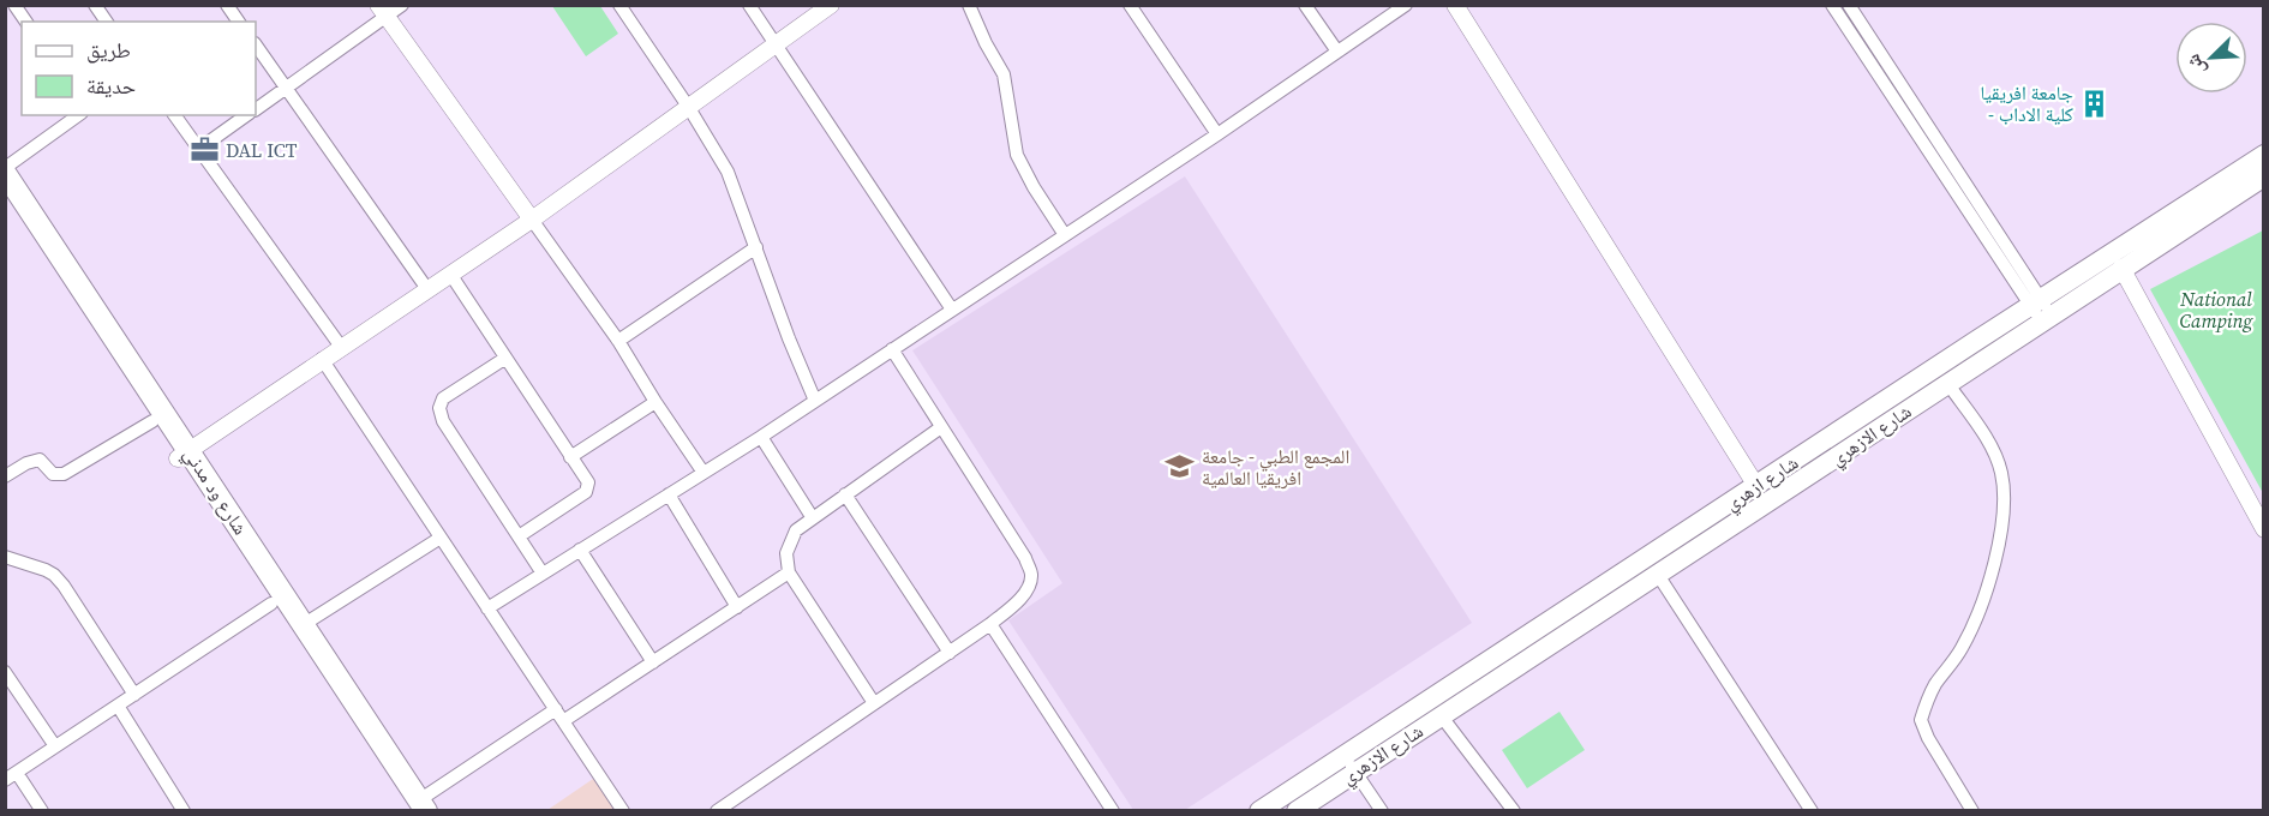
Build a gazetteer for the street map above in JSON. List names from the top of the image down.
{
  "streets": {
    "highway": ["شارع ود مدني"],
    "main road": ["شارع الازهري", "شارع ازهري"]
  },
  "crossings": [
    ["شارع الازهري", "شارع ازهري"]
  ],
  "parks": ["National Camping"],
  "places": {
    "building": ["جامعة افريقيا - كلية الاداب"],
    "office": ["DAL ICT"],
    "school or university": ["المجمع الطبي - جامعة افريقيا العالمية"]
  },
  "legend": ["طريق", "حديقة"],
  "north": "bottom left"
}
